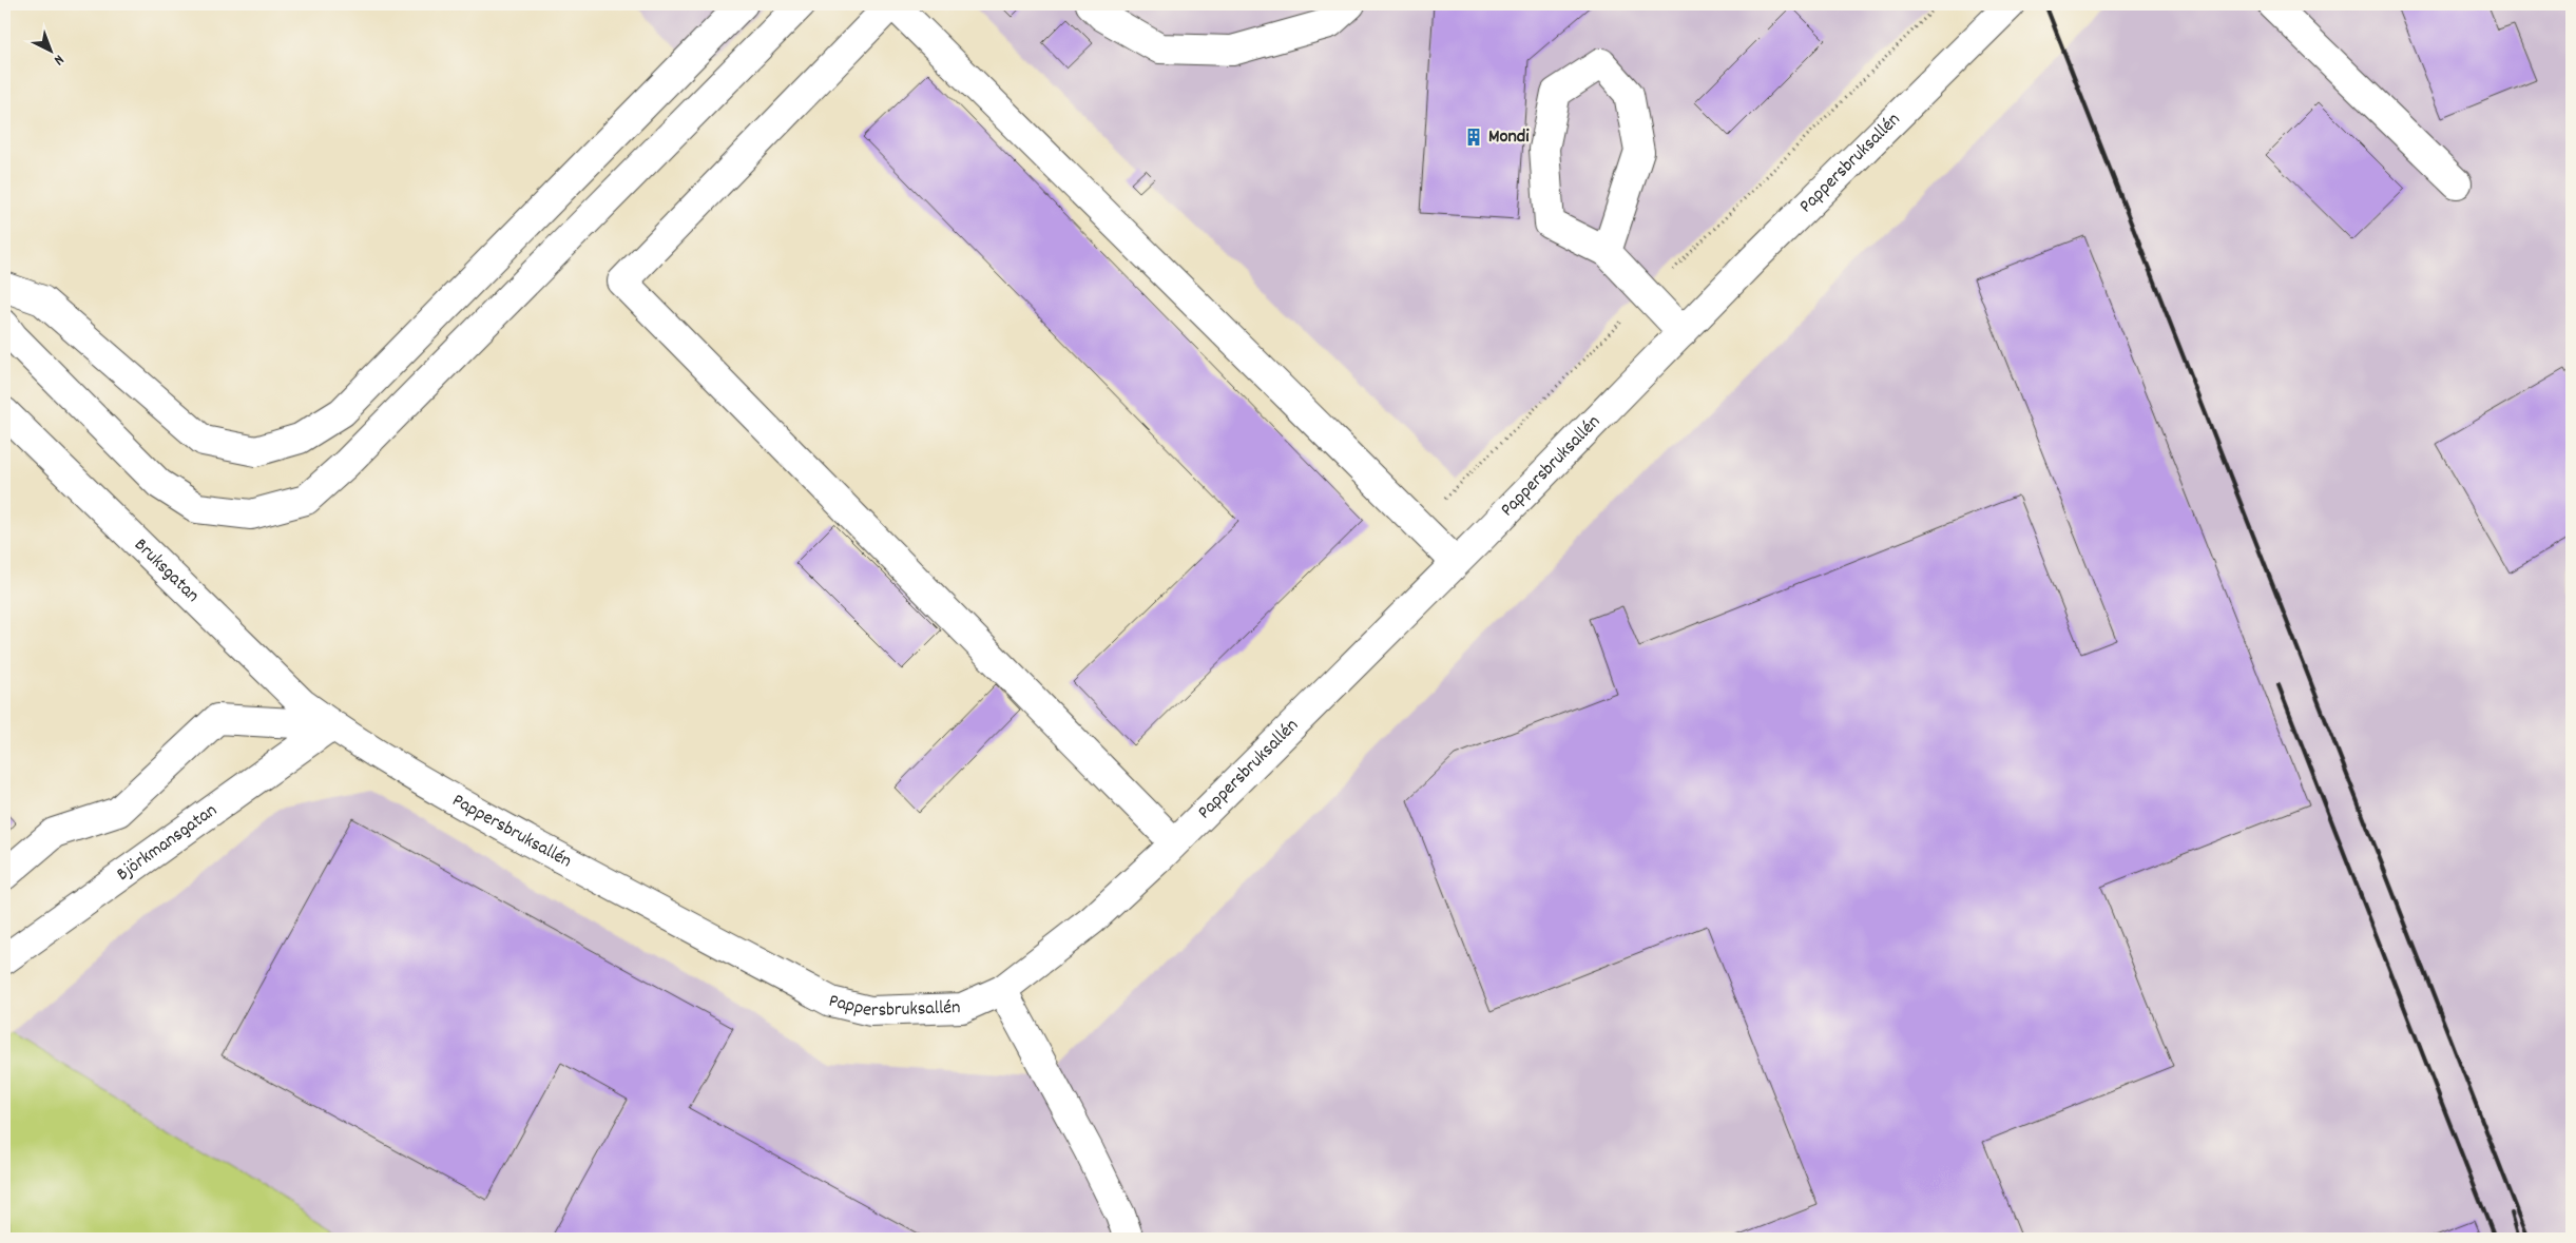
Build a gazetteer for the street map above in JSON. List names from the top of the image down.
{
  "streets": {
    "street": ["Pappersbruksallén", "Bruksgatan", "Björkmansgatan"]
  },
  "crossings": [
    ["Pappersbruksallén", "Bruksgatan"],
    ["Pappersbruksallén", "Björkmansgatan"],
    ["Bruksgatan", "Björkmansgatan"]
  ],
  "places": {
    "building": ["Mondi"]
  },
  "north": "bottom right"
}
